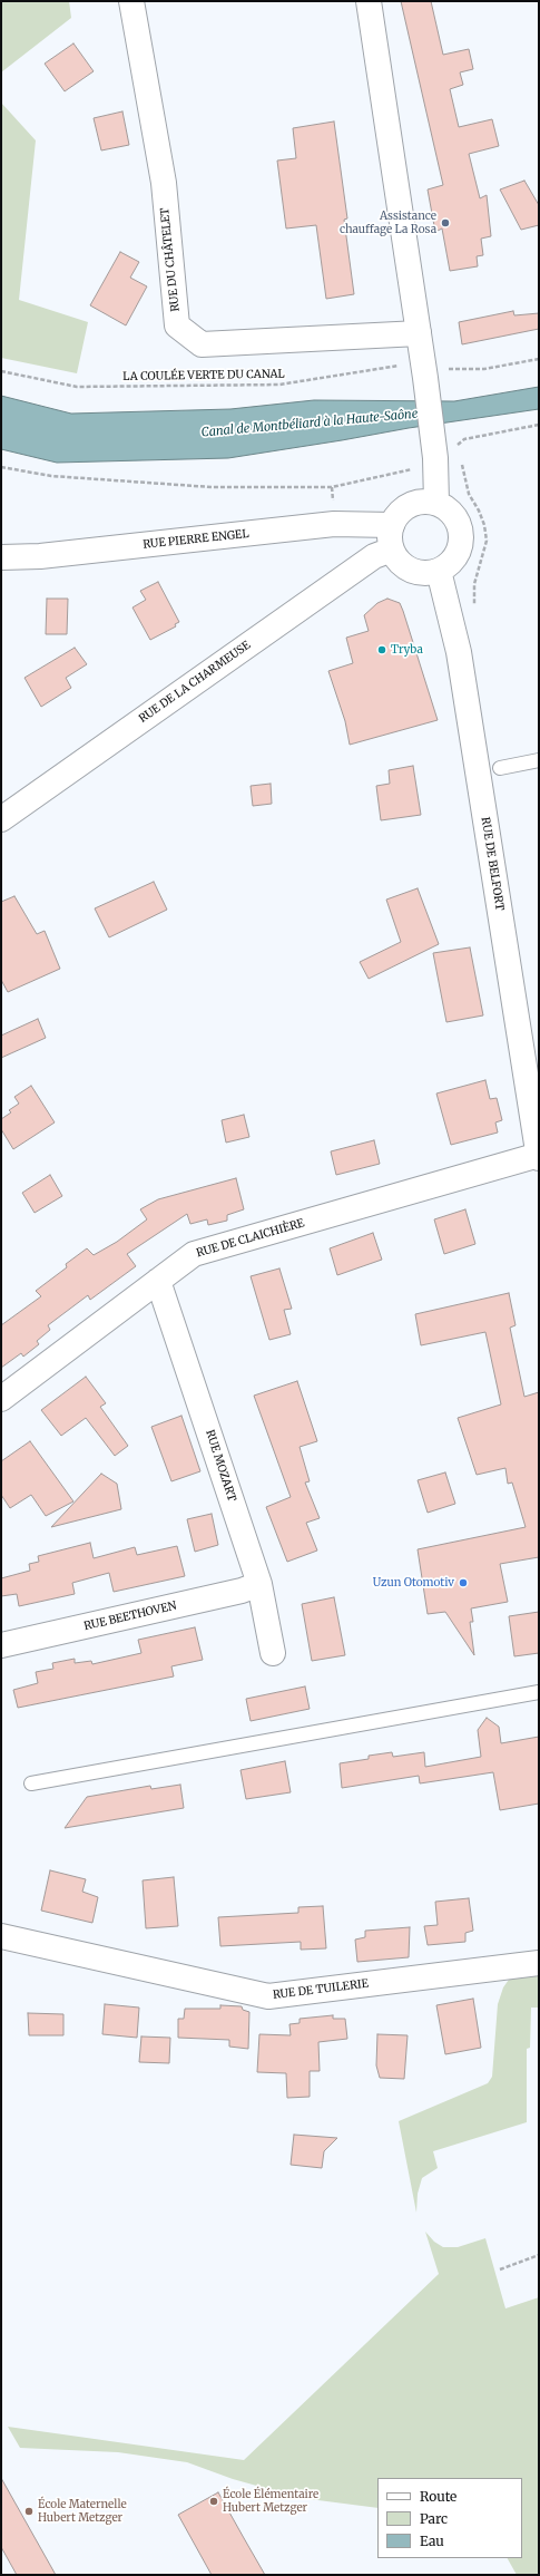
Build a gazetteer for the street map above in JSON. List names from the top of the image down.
{
  "streets": {
    "street": [
      "RUE DU CHÂTELET",
      "RUE PIERRE ENGEL",
      "RUE DE LA CHARMEUSE",
      "RUE DE BELFORT",
      "RUE DE CLAICHIÈRE",
      "RUE MOZART",
      "RUE BEETHOVEN",
      "RUE DE TUILERIE"
    ],
    "path": ["LA COULÉE VERTE DU CANAL"]
  },
  "crossings": [
    ["RUE PIERRE ENGEL", "RUE DE LA CHARMEUSE"],
    ["RUE PIERRE ENGEL", "RUE DE BELFORT"],
    ["RUE DE LA CHARMEUSE", "RUE DE BELFORT"],
    ["RUE DE BELFORT", "RUE DE CLAICHIÈRE"],
    ["RUE DE CLAICHIÈRE", "RUE MOZART"],
    ["RUE MOZART", "RUE BEETHOVEN"]
  ],
  "water": ["Canal de Montbéliard à la Haute-Saône"],
  "places": [
    "Assistance chauffage La Rosa",
    "Tryba",
    "Uzun Otomotiv",
    "École Élémentaire Hubert Metzger",
    "École Maternelle Hubert Metzger"
  ],
  "legend": ["Route", "Parc", "Eau"]
}
